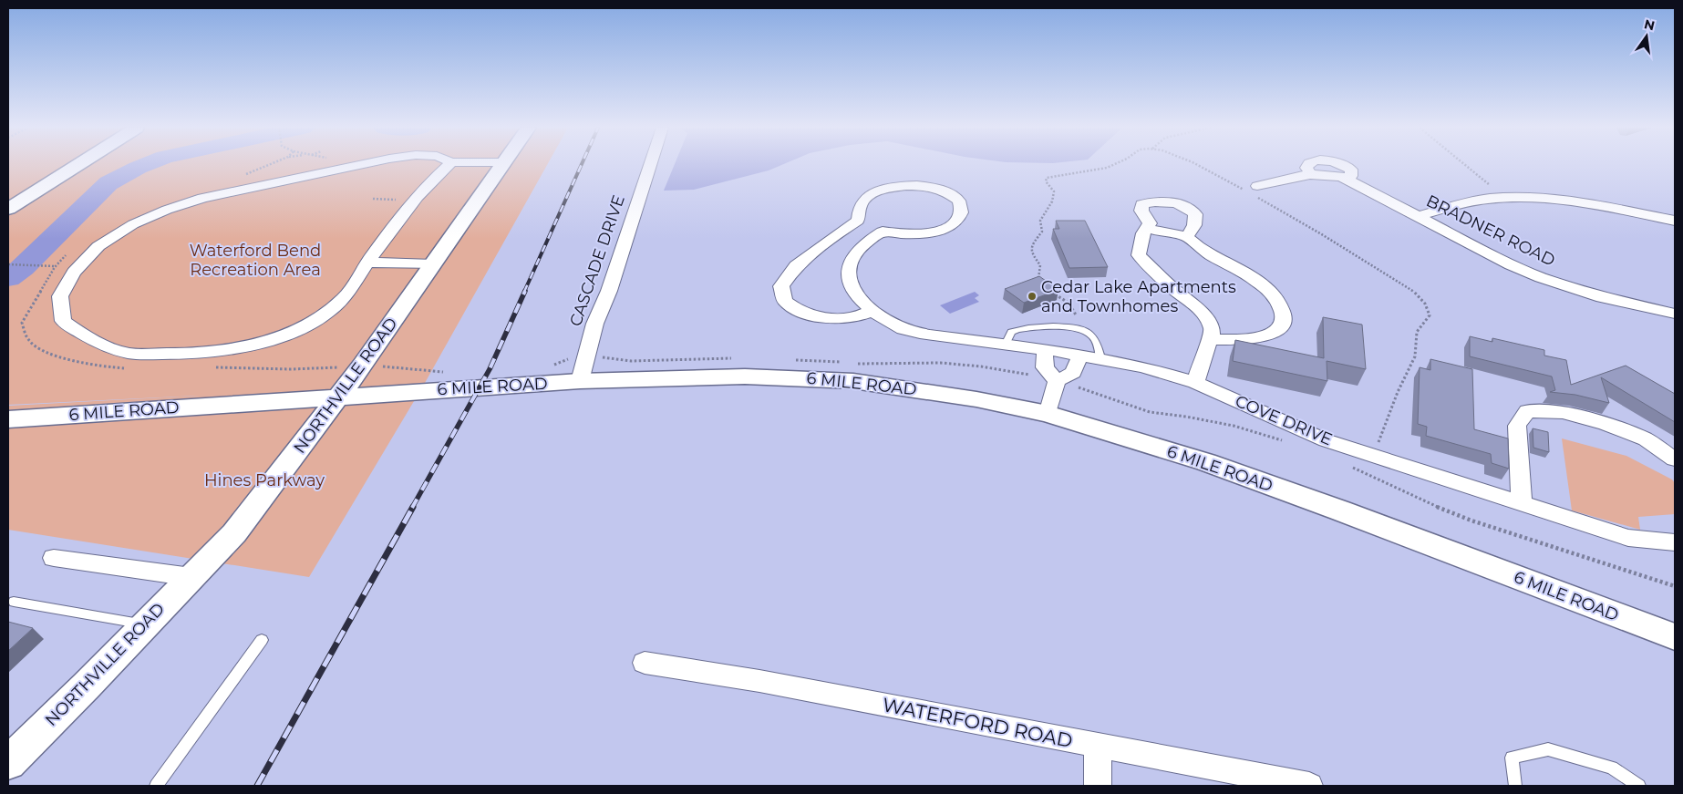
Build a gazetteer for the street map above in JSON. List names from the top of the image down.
{
  "streets": {
    "street": [
      "BRADNER ROAD",
      "CASCADE DRIVE",
      "6 MILE ROAD",
      "NORTHVILLE ROAD",
      "COVE DRIVE",
      "WATERFORD ROAD"
    ]
  },
  "crossings": [
    ["CASCADE DRIVE", "6 MILE ROAD"],
    ["6 MILE ROAD", "NORTHVILLE ROAD"]
  ],
  "parks": ["Waterford Bend Recreation Area", "Hines Parkway"],
  "places": ["Cedar Lake Apartments and Townhomes"],
  "north": "top"
}
